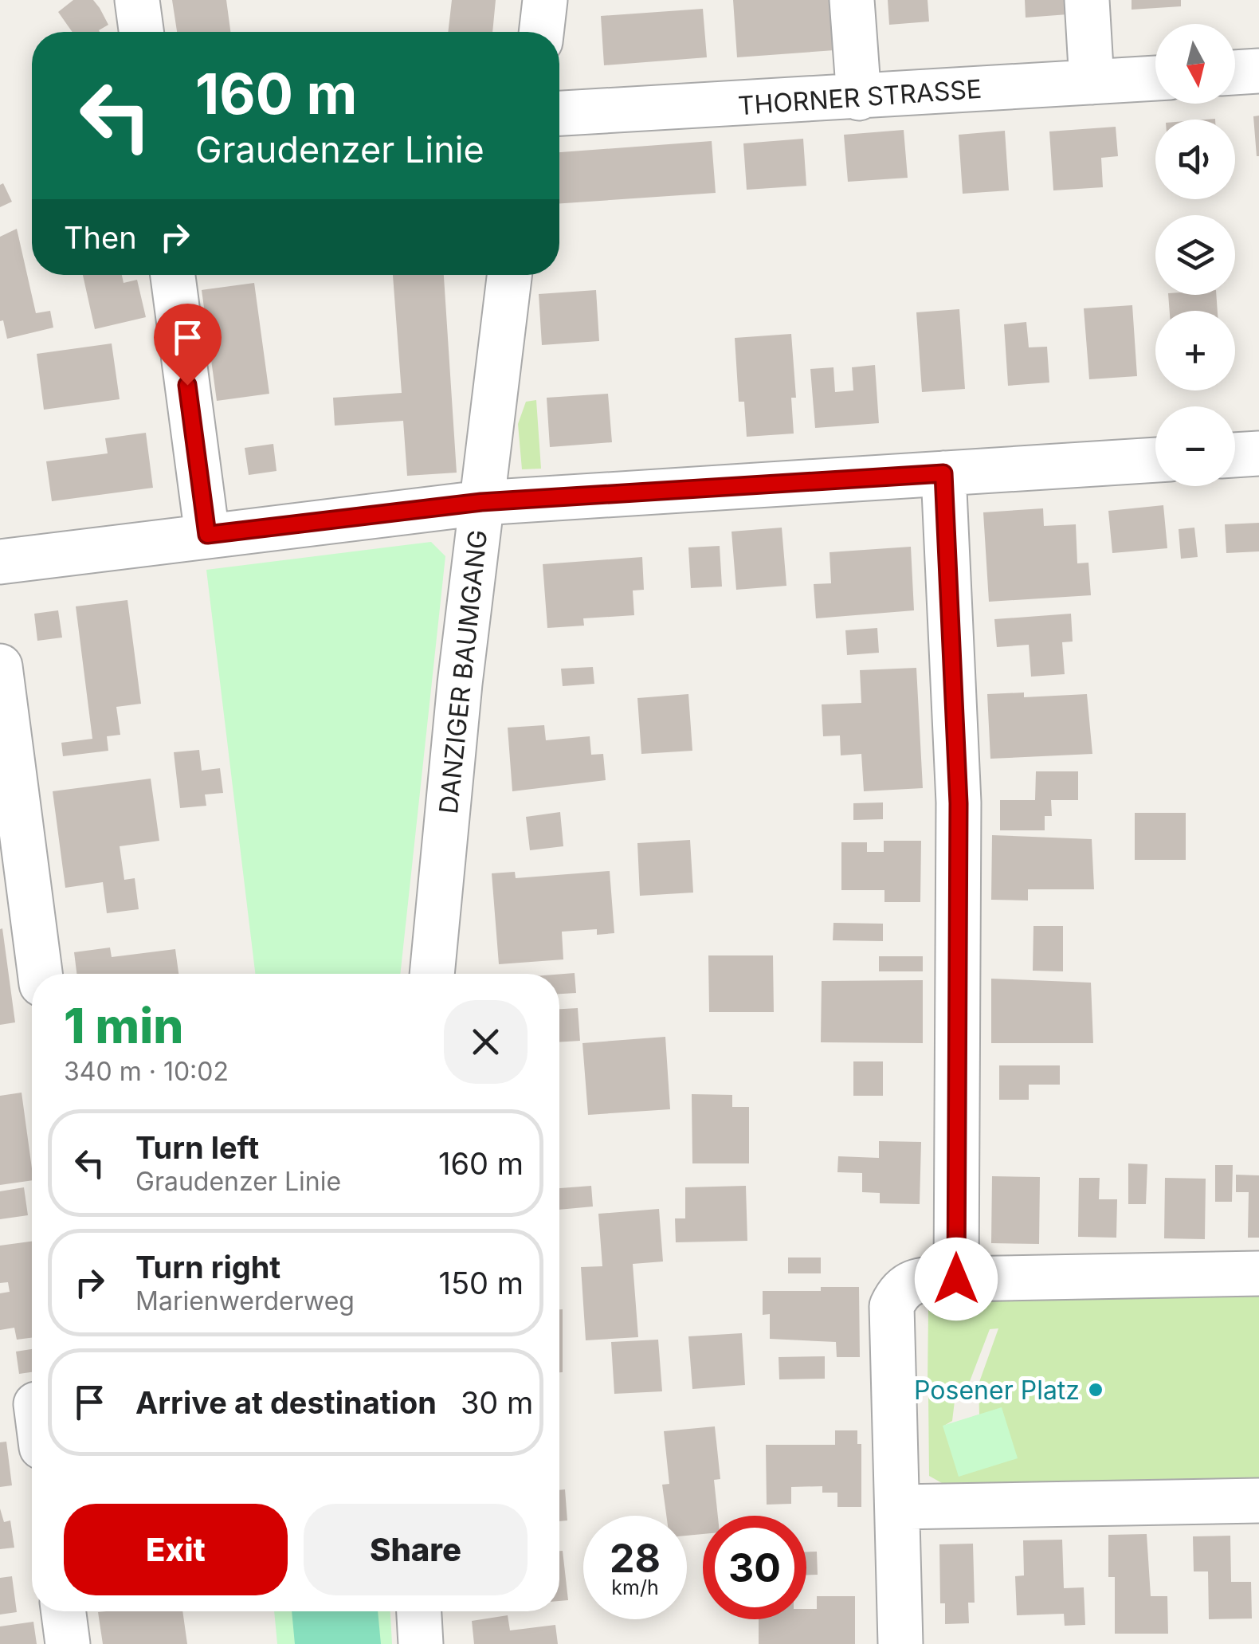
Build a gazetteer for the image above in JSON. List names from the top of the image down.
{
  "streets": {
    "street": ["THORNER STRASSE", "DANZIGER BAUMGANG"]
  },
  "places": ["Posener Platz"],
  "north": "bottom",
  "page": {
    "map_buttons": ["+", "−"],
    "turn": ["160 m", "Graudenzer Linie"],
    "then": "Then",
    "heading": ["1 min", "340 m · 10:02"],
    "list": [
      {
        "name": "Turn left",
        "note": "Graudenzer Linie",
        "value": "160 m"
      },
      {
        "name": "Turn right",
        "note": "Marienwerderweg",
        "value": "150 m"
      },
      {
        "name": "Arrive at destination",
        "value": "30 m"
      }
    ],
    "buttons": ["Exit", "Share"],
    "speed": "28 km/h",
    "limit": "30"
  }
}
